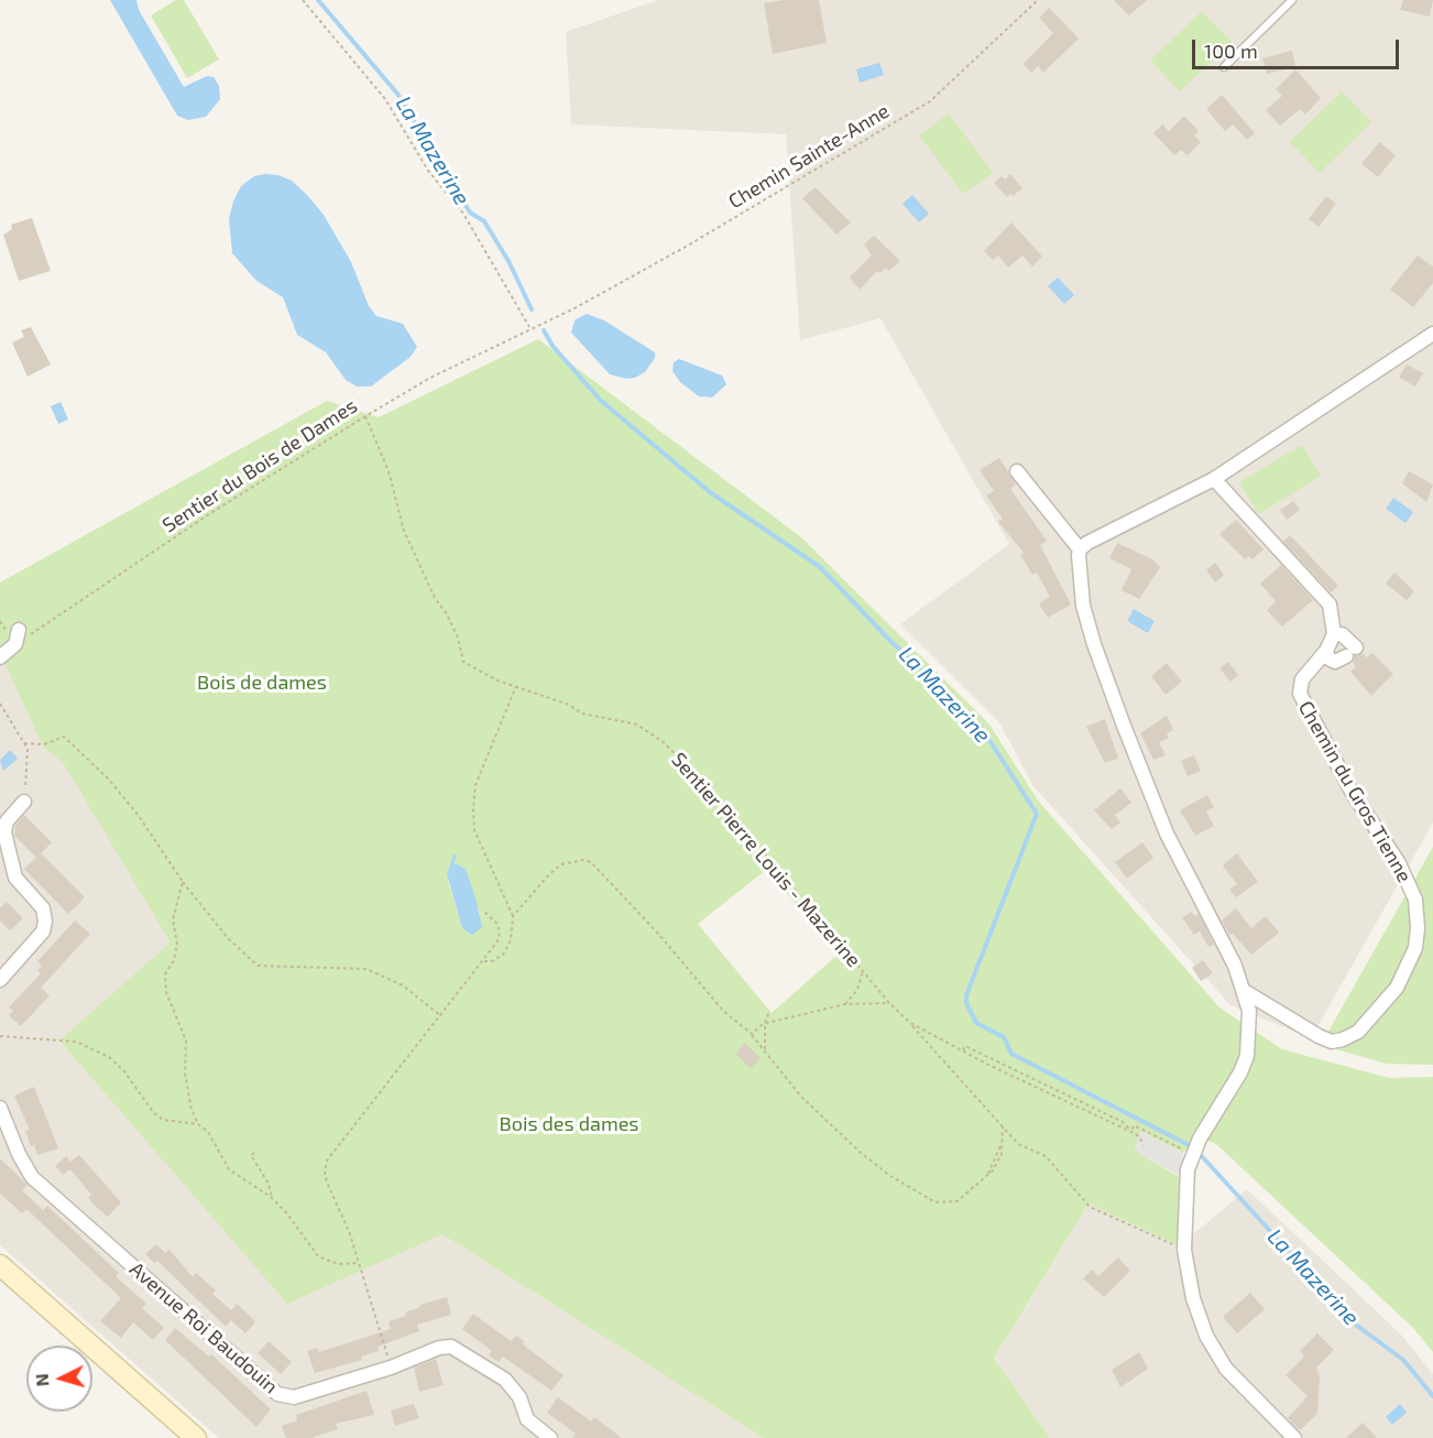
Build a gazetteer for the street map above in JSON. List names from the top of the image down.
{
  "streets": {
    "street": ["Chemin du Gros Tienne", "Avenue Roi Baudouin"],
    "path": ["Chemin Sainte-Anne", "Sentier du Bois de Dames", "Sentier Pierre Louis - Mazerine"]
  },
  "crossings": [
    ["Chemin Sainte-Anne", "Sentier du Bois de Dames"],
    ["Sentier du Bois de Dames", "Sentier Pierre Louis - Mazerine"]
  ],
  "water": ["La Mazerine"],
  "parks": ["Bois de dames", "Bois des dames"],
  "scale_bar": "100 m",
  "north": "left"
}
